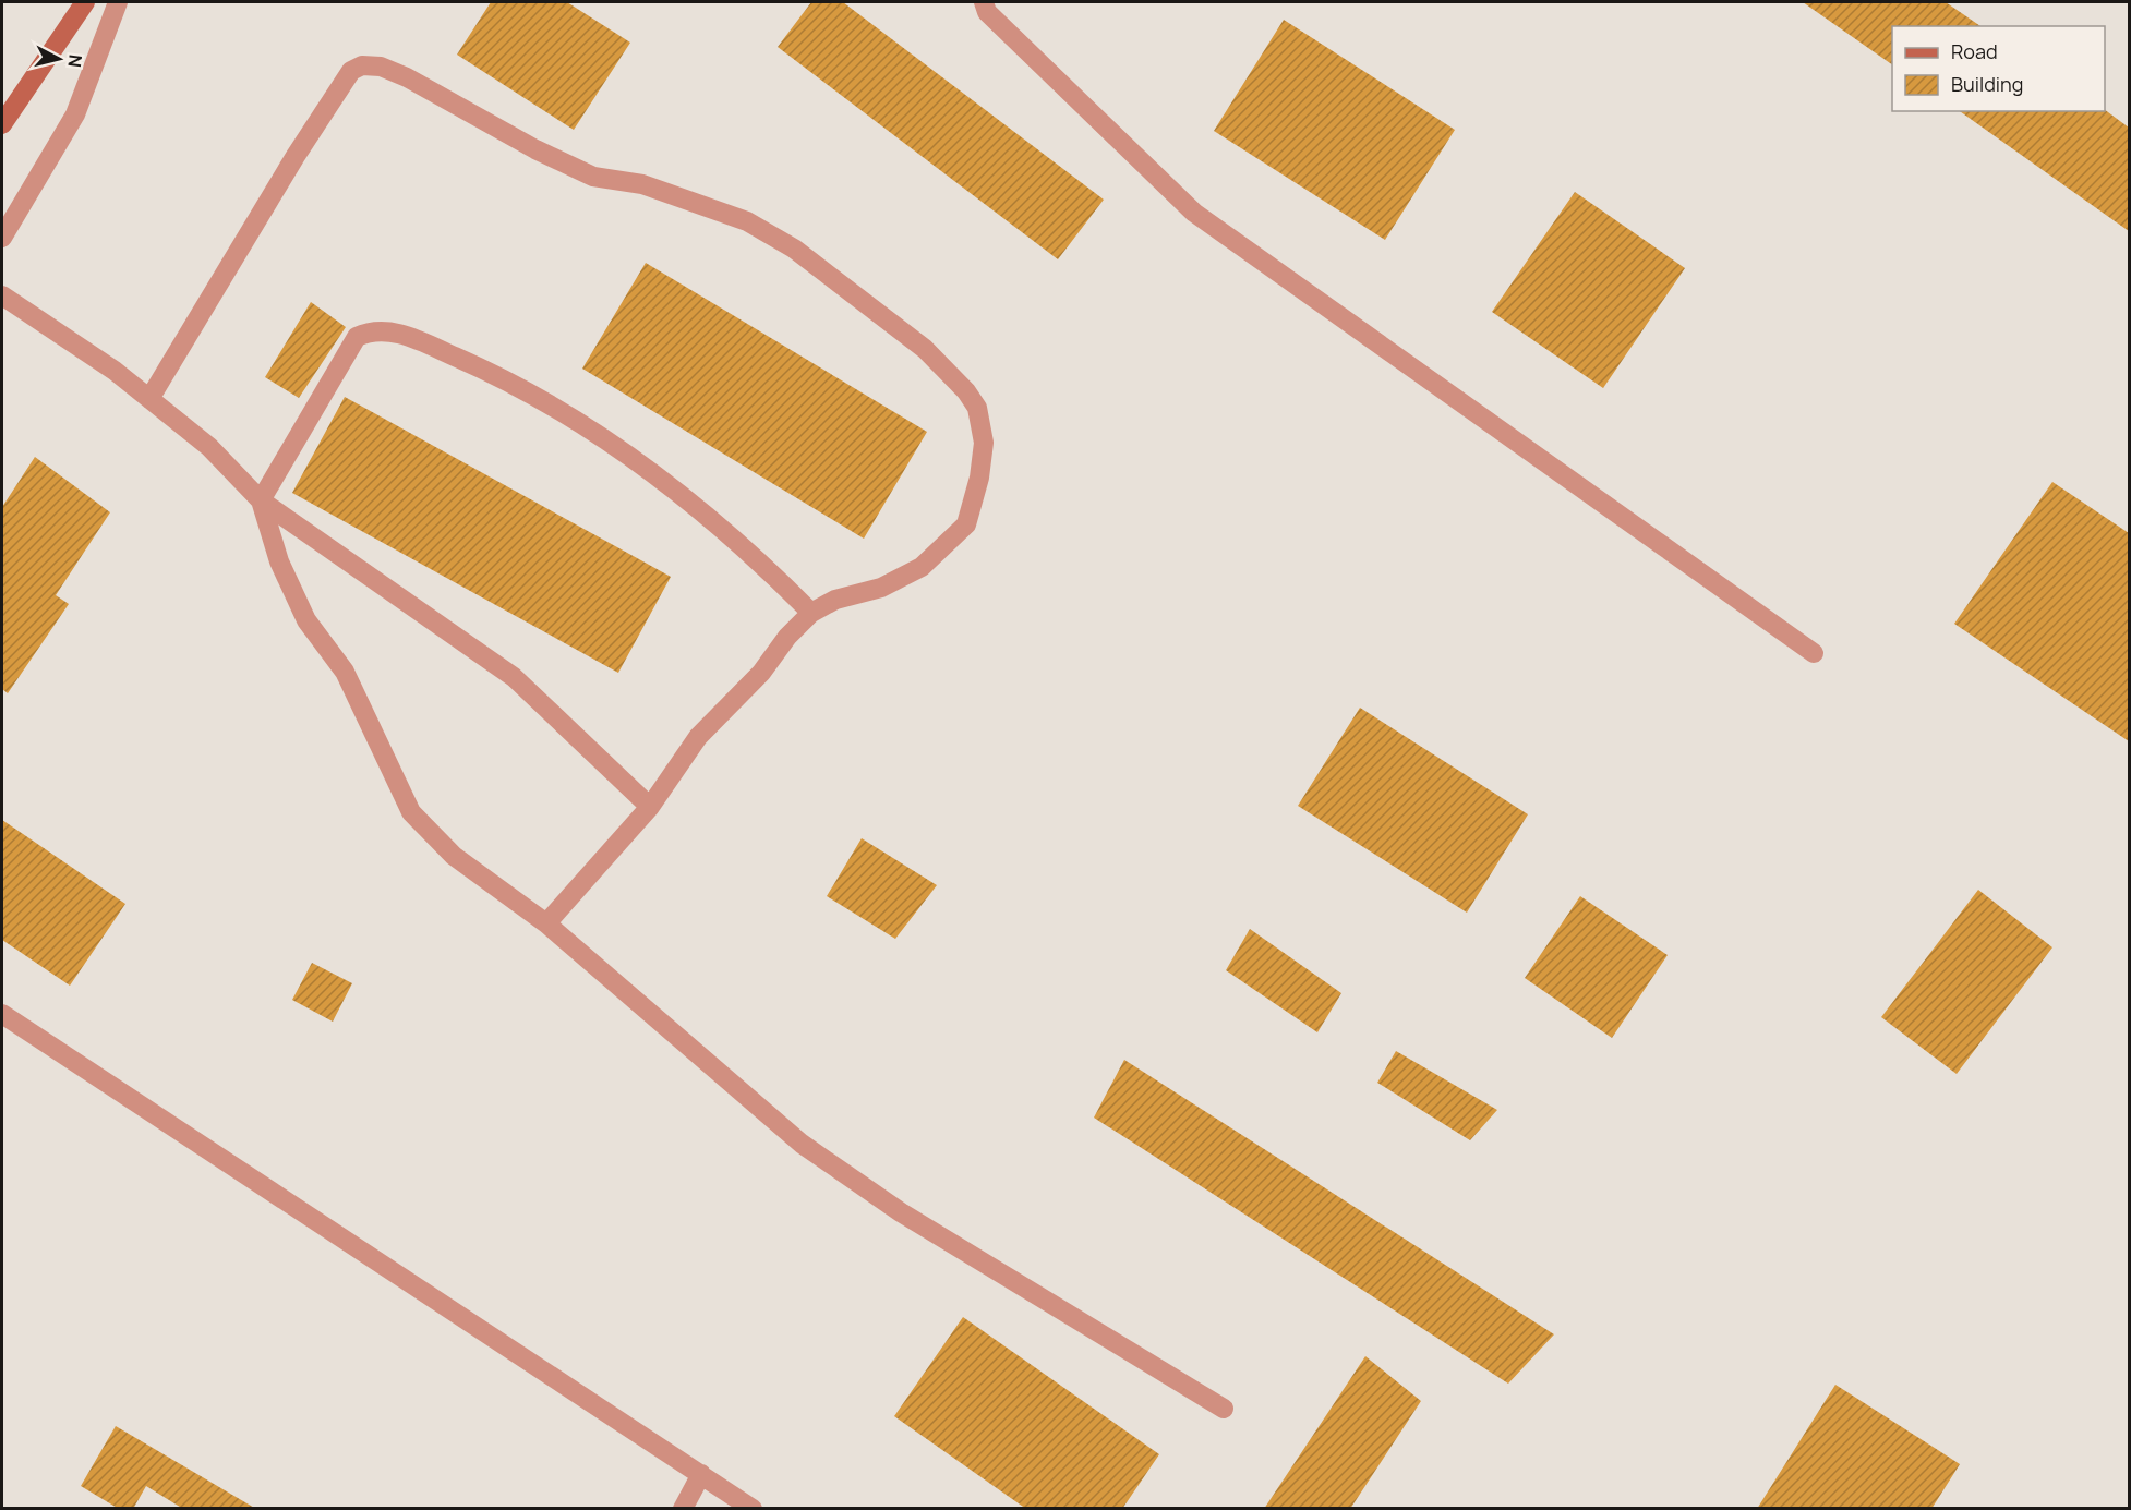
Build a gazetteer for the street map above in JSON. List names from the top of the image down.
{
  "legend": ["Road", "Building"],
  "north": "right"
}
